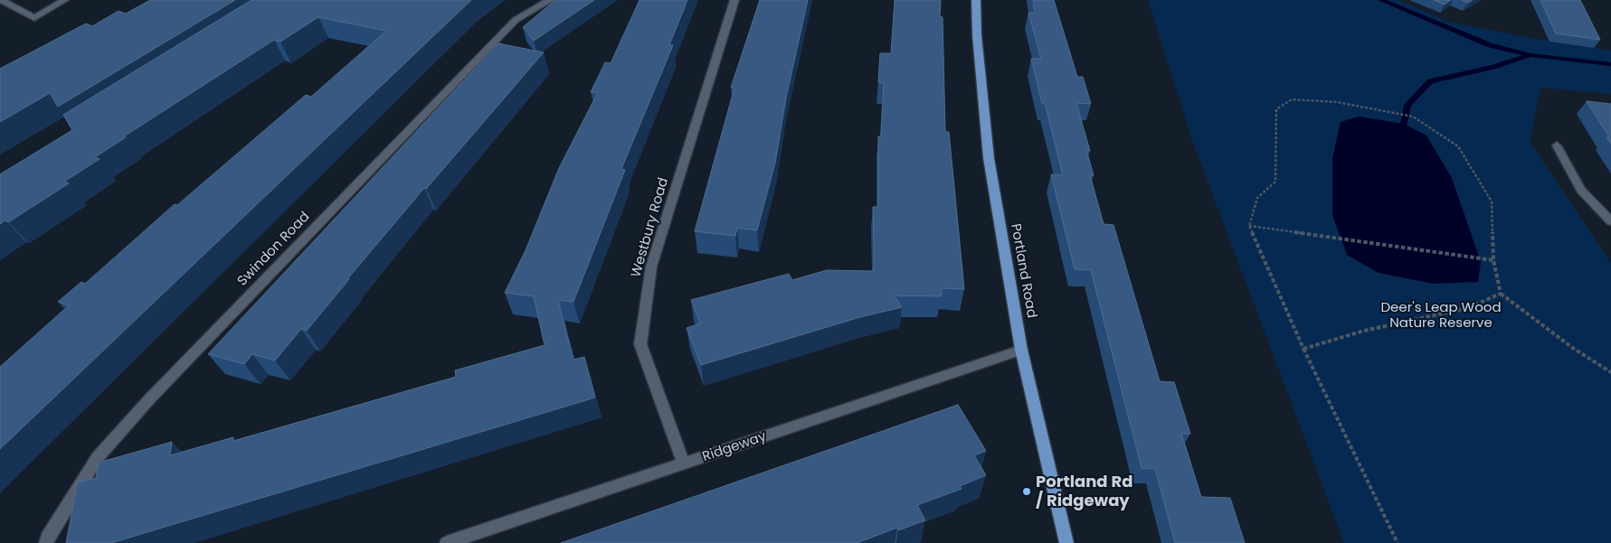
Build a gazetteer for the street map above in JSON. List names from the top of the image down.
{
  "streets": {
    "main road": ["Portland Road"],
    "street": ["Westbury Road", "Swindon Road", "Ridgeway"]
  },
  "crossings": [
    ["Westbury Road", "Ridgeway"],
    ["Portland Road", "Ridgeway"]
  ],
  "parks": ["Deer's Leap Wood Nature Reserve"],
  "places": ["Portland Rd / Ridgeway"]
}
